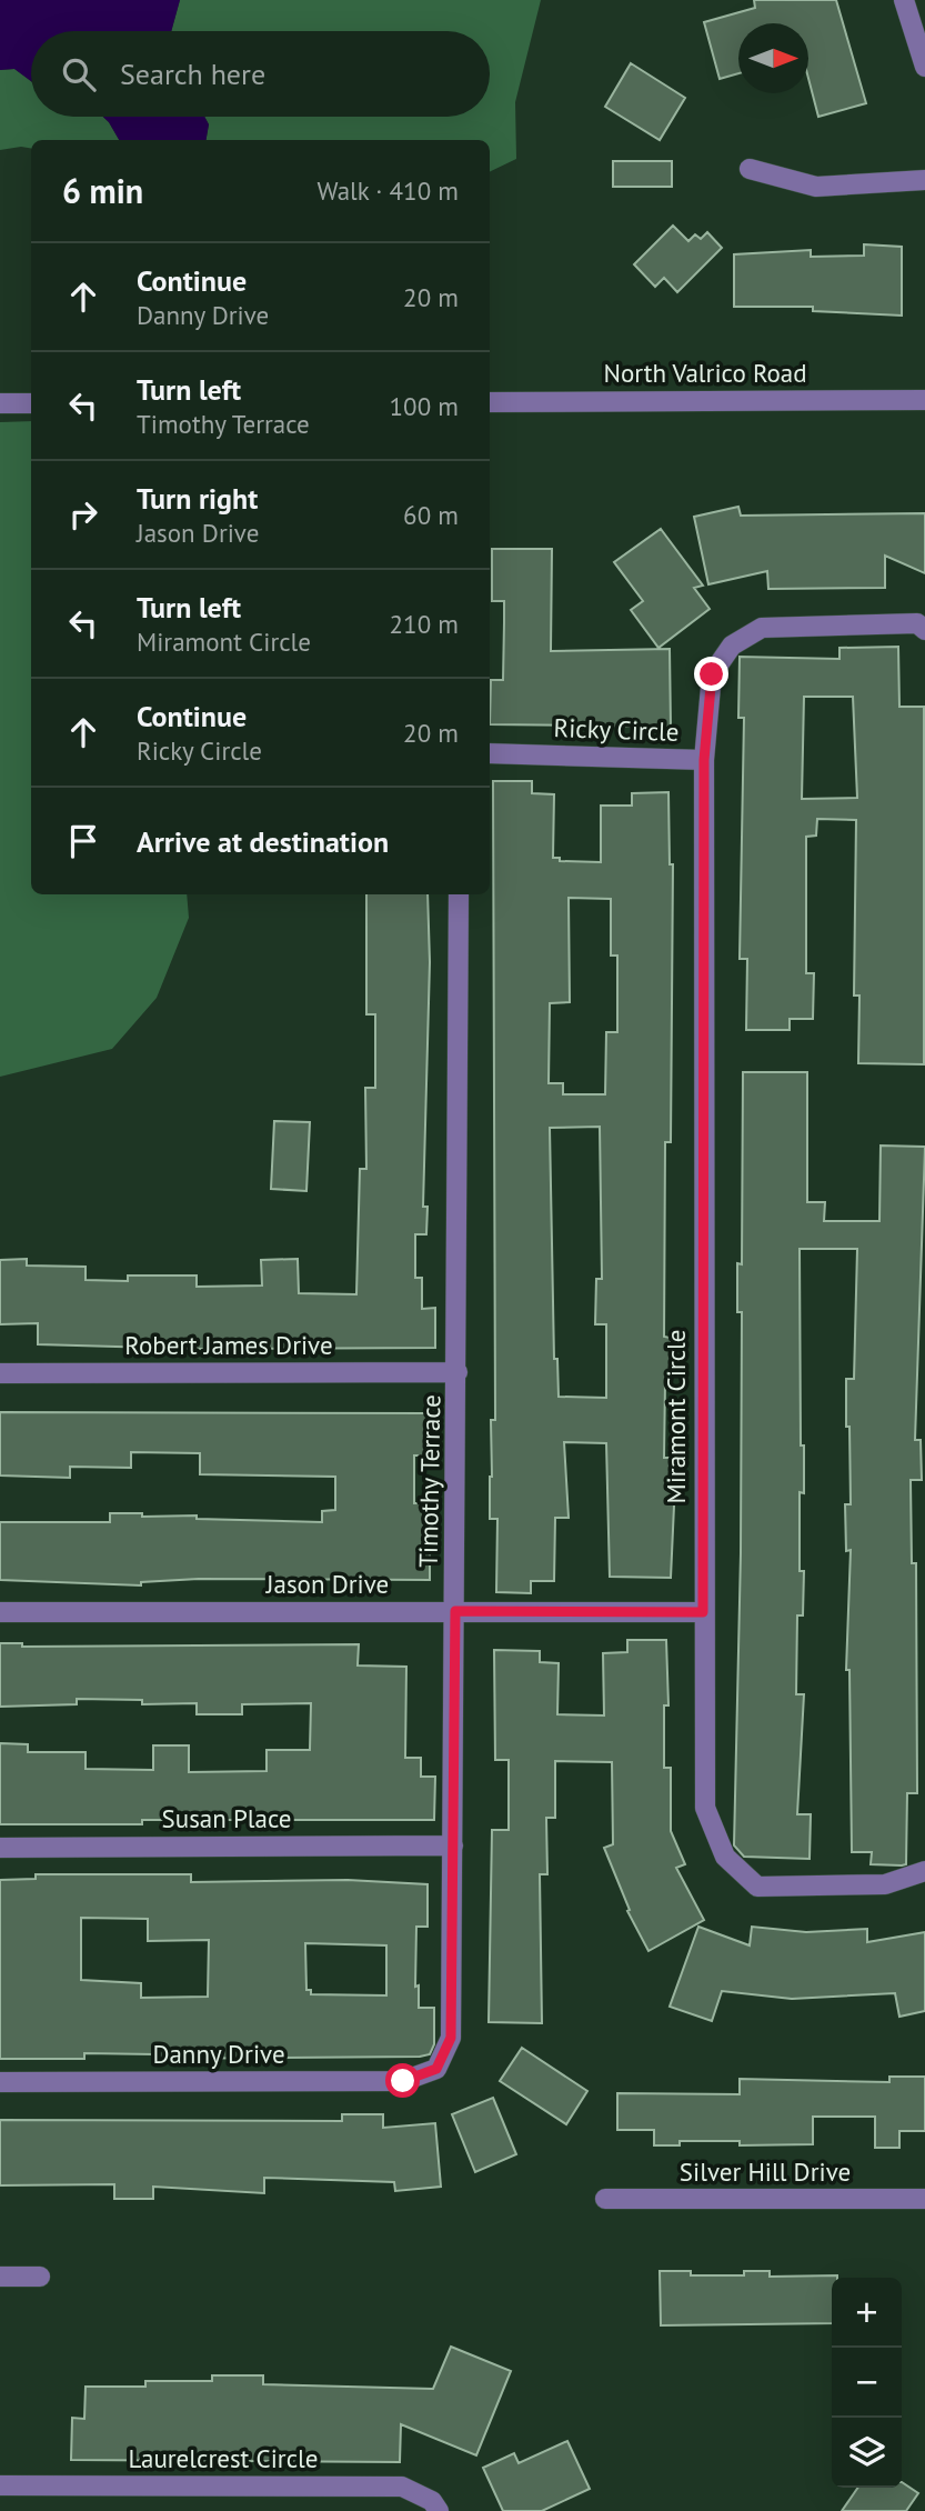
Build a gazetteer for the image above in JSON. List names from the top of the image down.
{
  "streets": {
    "street": [
      "North Valrico Road",
      "Ricky Circle",
      "Robert James Drive",
      "Miramont Circle",
      "Timothy Terrace",
      "Jason Drive",
      "Susan Place",
      "Danny Drive",
      "Silver Hill Drive",
      "Laurelcrest Circle"
    ]
  },
  "crossings": [
    ["Ricky Circle", "Miramont Circle"],
    ["Robert James Drive", "Timothy Terrace"],
    ["Miramont Circle", "Jason Drive"],
    ["Timothy Terrace", "Jason Drive"],
    ["Timothy Terrace", "Susan Place"],
    ["Timothy Terrace", "Danny Drive"]
  ],
  "north": "right",
  "page": {
    "search": "Search here",
    "heading": ["6 min", "Walk · 410 m"],
    "list": [
      ["Continue", "Danny Drive", "20 m"],
      ["Turn left", "Timothy Terrace", "100 m"],
      ["Turn right", "Jason Drive", "60 m"],
      ["Turn left", "Miramont Circle", "210 m"],
      ["Continue", "Ricky Circle", "20 m"],
      "Arrive at destination"
    ],
    "map_buttons": ["+", "−"]
  }
}
